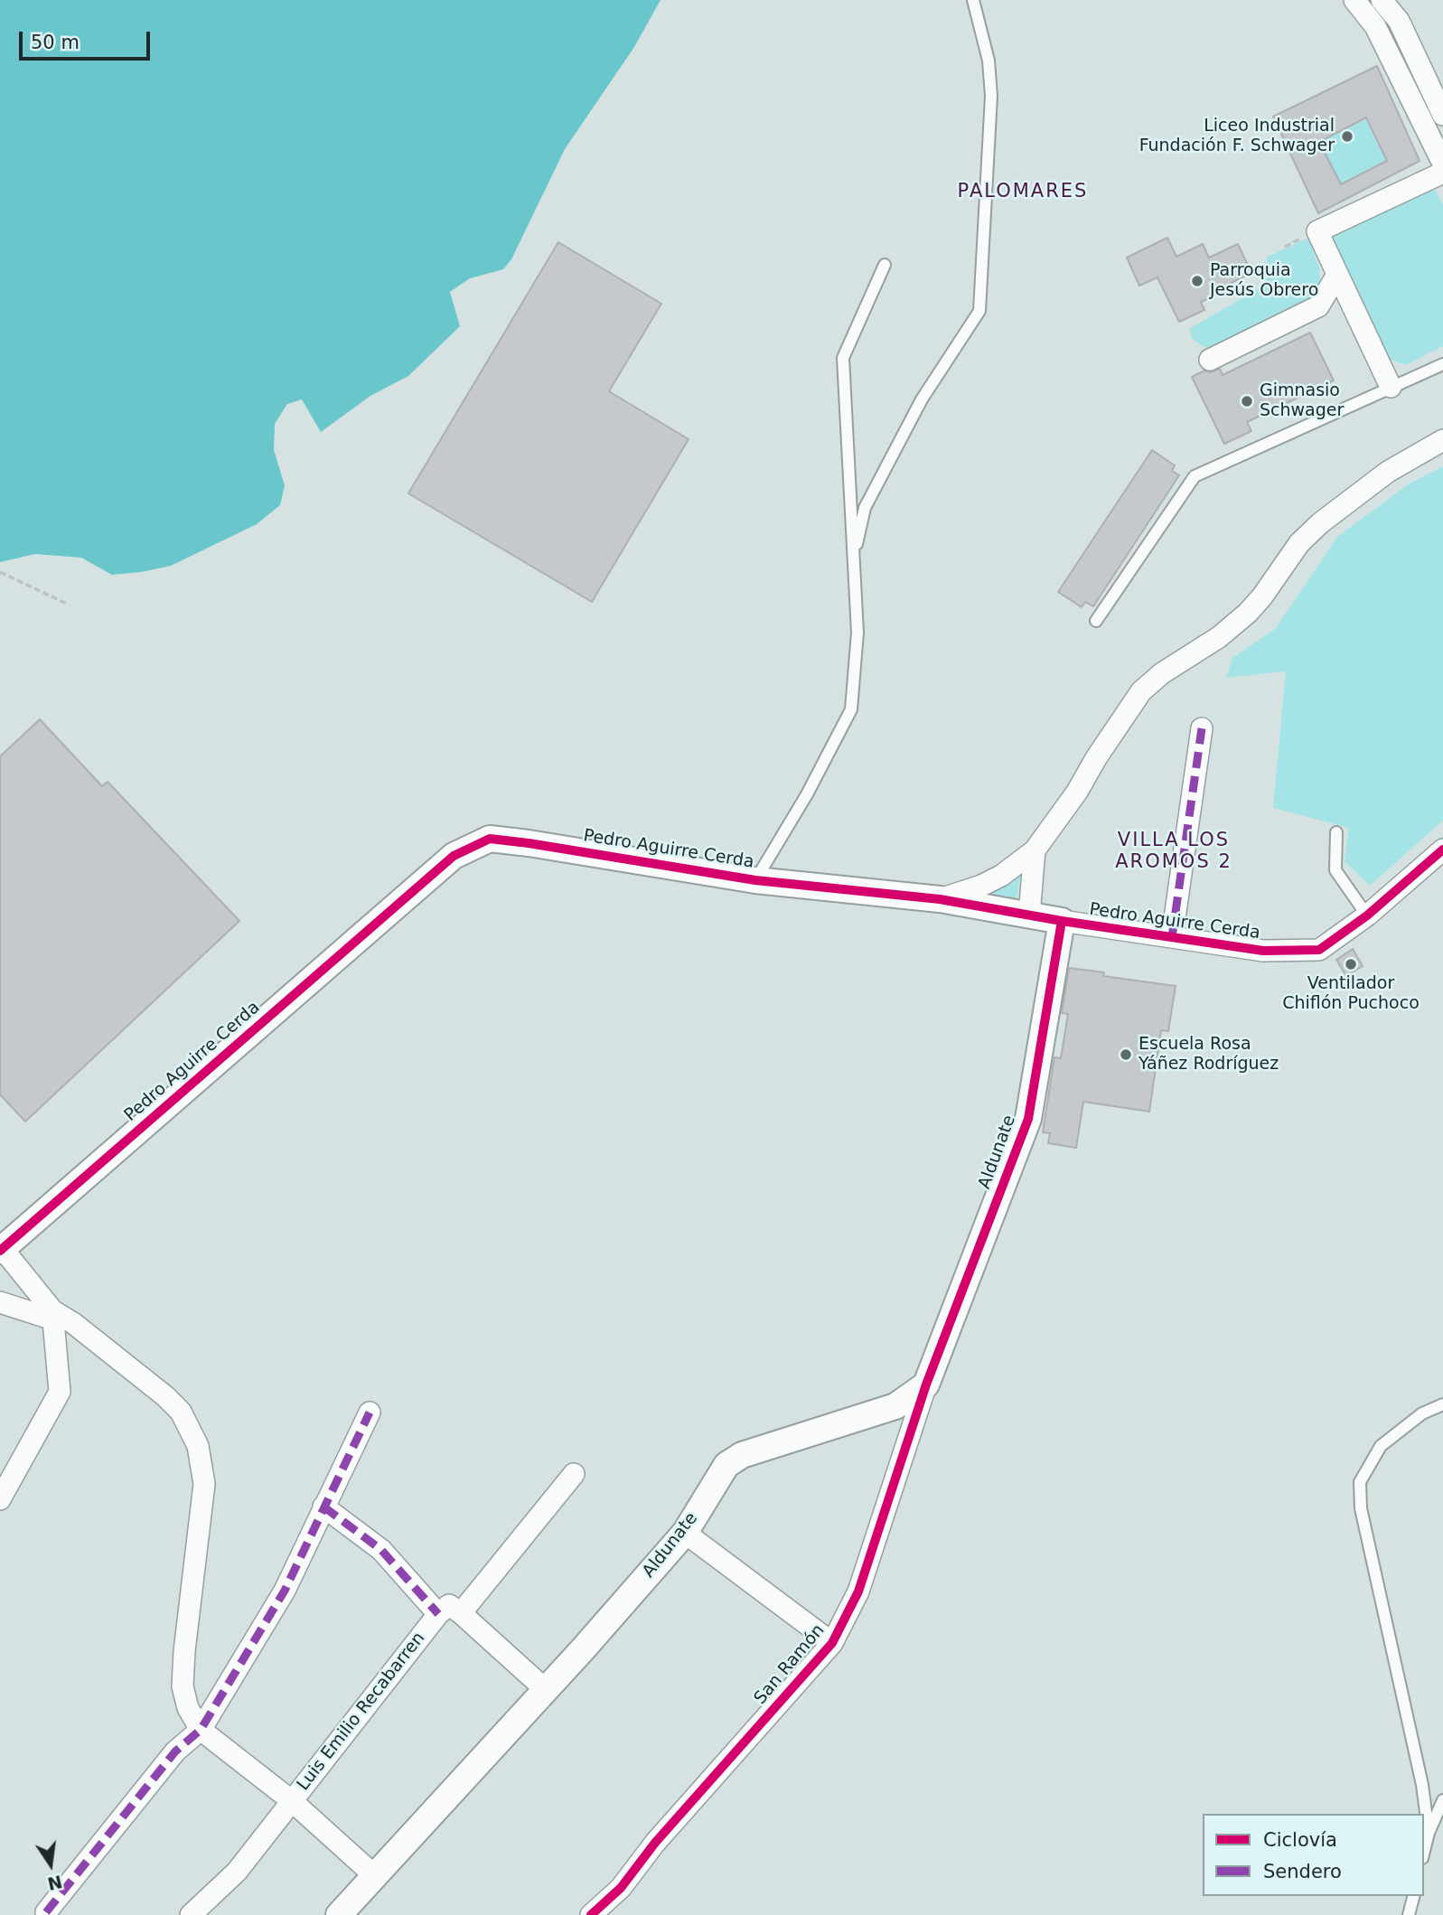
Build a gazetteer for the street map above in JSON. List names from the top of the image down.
{
  "streets": {
    "street": [
      "Pedro Aguirre Cerda",
      "Aldunate",
      "San Ramón",
      "Luis Emilio Recabarren"
    ]
  },
  "crossings": [
    ["Pedro Aguirre Cerda", "Aldunate"],
    ["Aldunate", "San Ramón"]
  ],
  "districts": ["PALOMARES", "VILLA LOS AROMOS 2"],
  "places": [
    "Liceo Industrial Fundación F. Schwager",
    "Parroquia Jesús Obrero",
    "Gimnasio Schwager",
    "Ventilador Chiflón Puchoco",
    "Escuela Rosa Yáñez Rodríguez"
  ],
  "legend": ["Ciclovía", "Sendero"],
  "scale_bar": "50 m",
  "north": "bottom"
}
